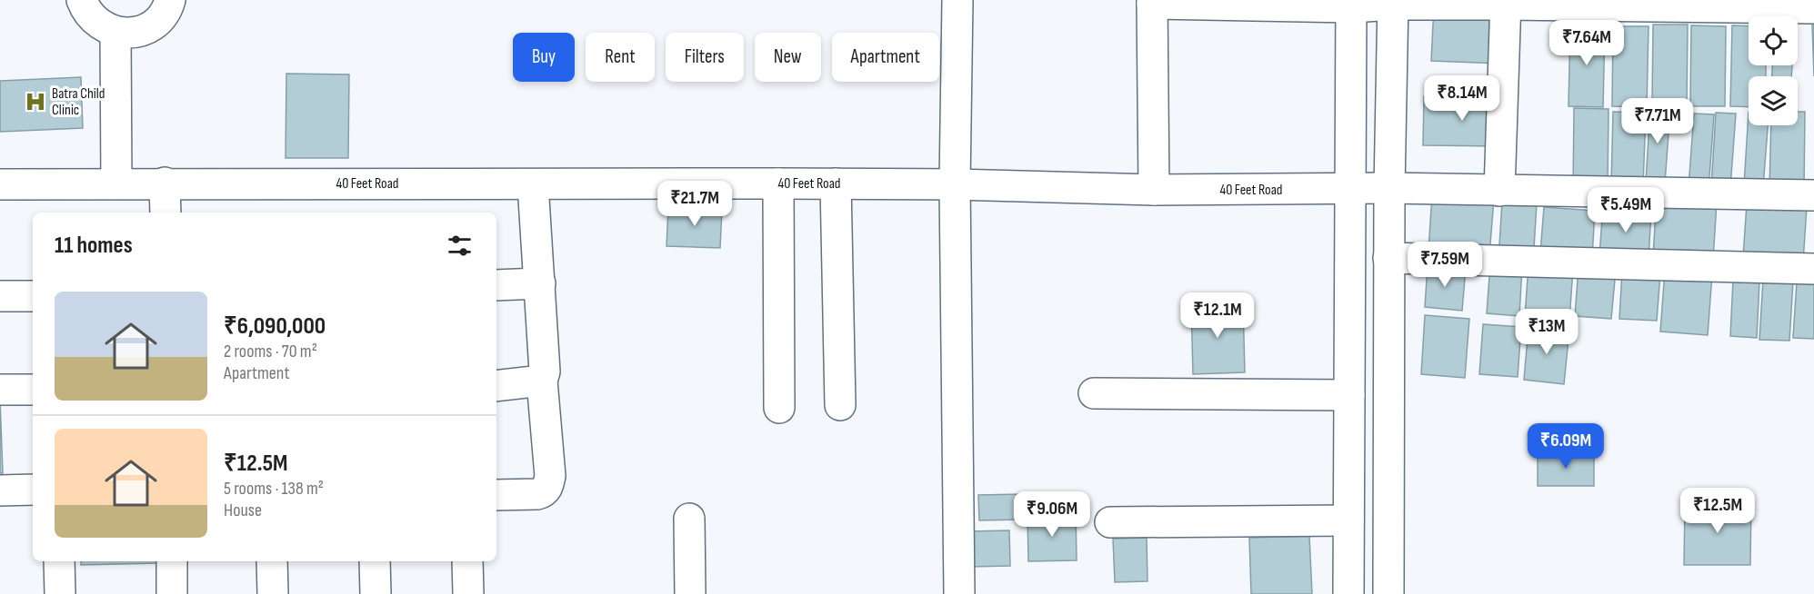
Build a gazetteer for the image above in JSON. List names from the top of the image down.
{
  "streets": {
    "street": ["40 Feet Road"]
  },
  "places": {
    "hospital": ["Batra Child Clinic"]
  },
  "page": {
    "price": [
      "₹7.64M",
      "₹8.14M",
      "₹7.71M",
      "₹21.7M",
      "₹5.49M",
      "₹7.59M",
      "₹12.1M",
      "₹13M",
      "₹6.09M",
      "₹12.5M",
      "₹9.06M"
    ],
    "chip": [
      "Buy",
      "Rent",
      "Filters",
      "New",
      "Apartment"
    ],
    "heading": "11 homes",
    "list": [
      {
        "name": "₹6,090,000",
        "note": "2 rooms · 70 m² · Apartment"
      },
      {
        "name": "₹12.5M",
        "note": "5 rooms · 138 m² · House"
      }
    ]
  }
}
